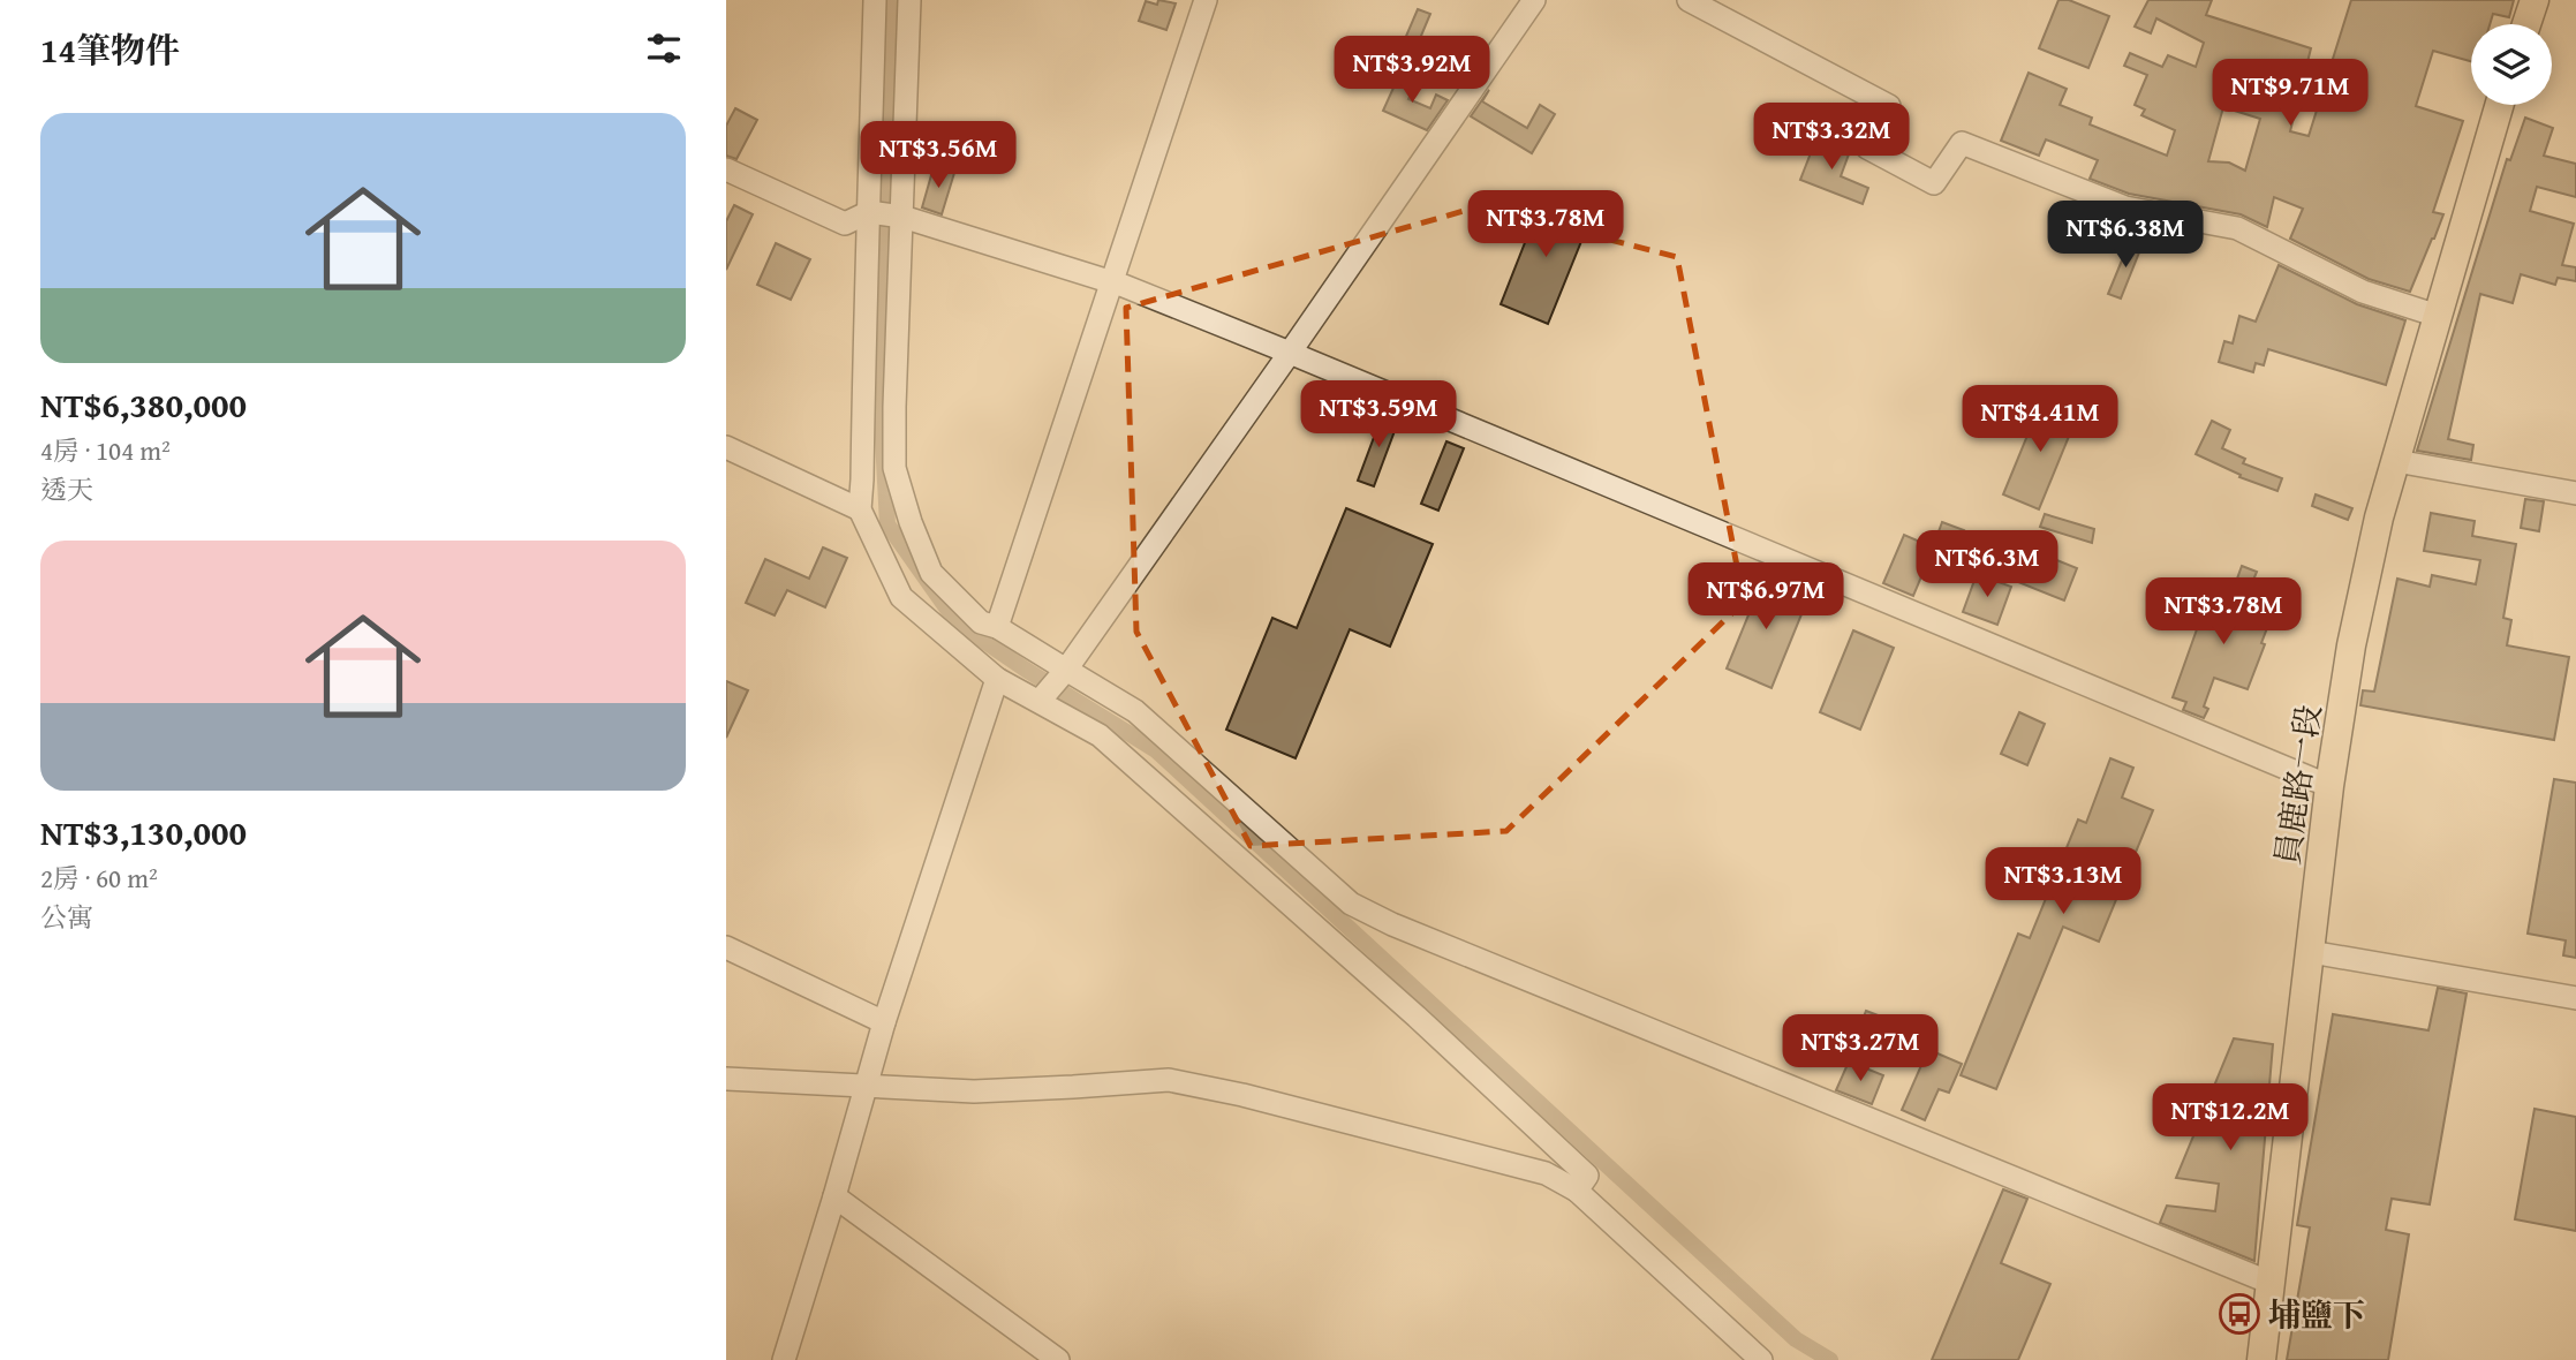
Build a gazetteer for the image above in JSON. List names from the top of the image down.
{
  "streets": {
    "main road": ["員鹿路一段"]
  },
  "places": {
    "bus stop": ["埔鹽下"]
  },
  "page": {
    "heading": "14筆物件",
    "price": [
      "NT$3.92M",
      "NT$9.71M",
      "NT$3.32M",
      "NT$3.56M",
      "NT$3.78M",
      "NT$6.38M",
      "NT$3.59M",
      "NT$4.41M",
      "NT$6.3M",
      "NT$6.97M",
      "NT$3.78M",
      "NT$3.13M",
      "NT$3.27M",
      "NT$12.2M"
    ],
    "list": [
      {
        "name": "NT$6,380,000",
        "note": "4房 · 104 m² · 透天"
      },
      {
        "name": "NT$3,130,000",
        "note": "2房 · 60 m² · 公寓"
      }
    ]
  }
}
